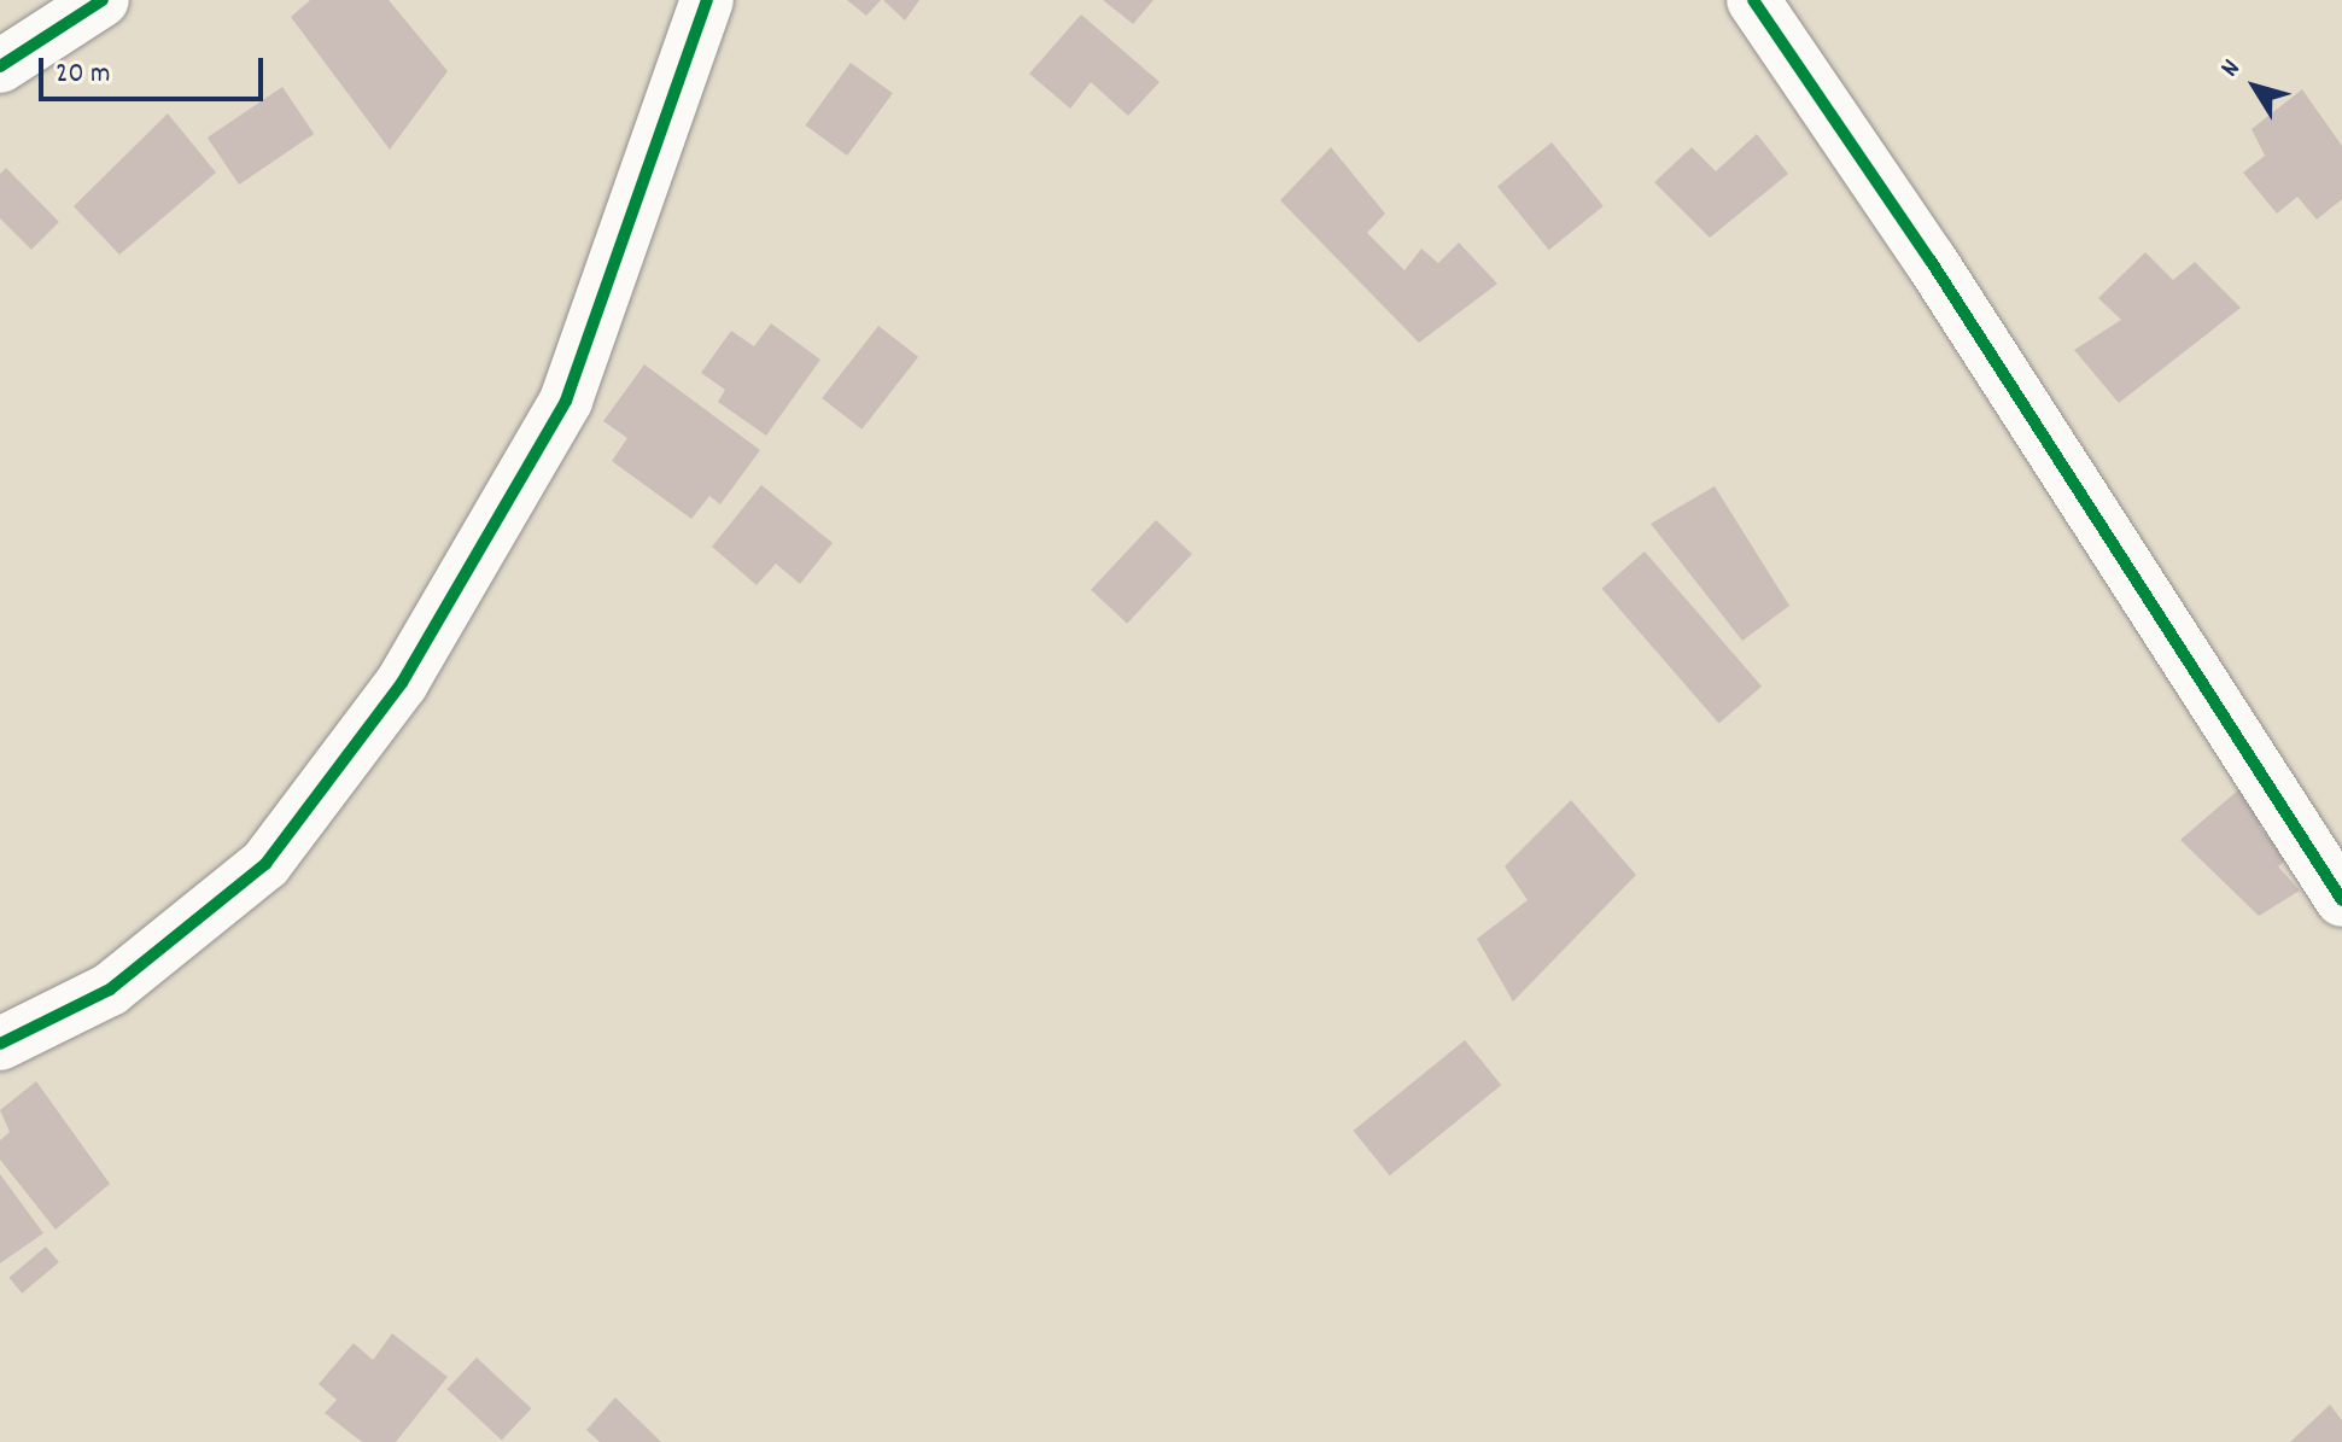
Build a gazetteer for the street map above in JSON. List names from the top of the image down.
{
  "scale_bar": "20 m",
  "north": "top left"
}
